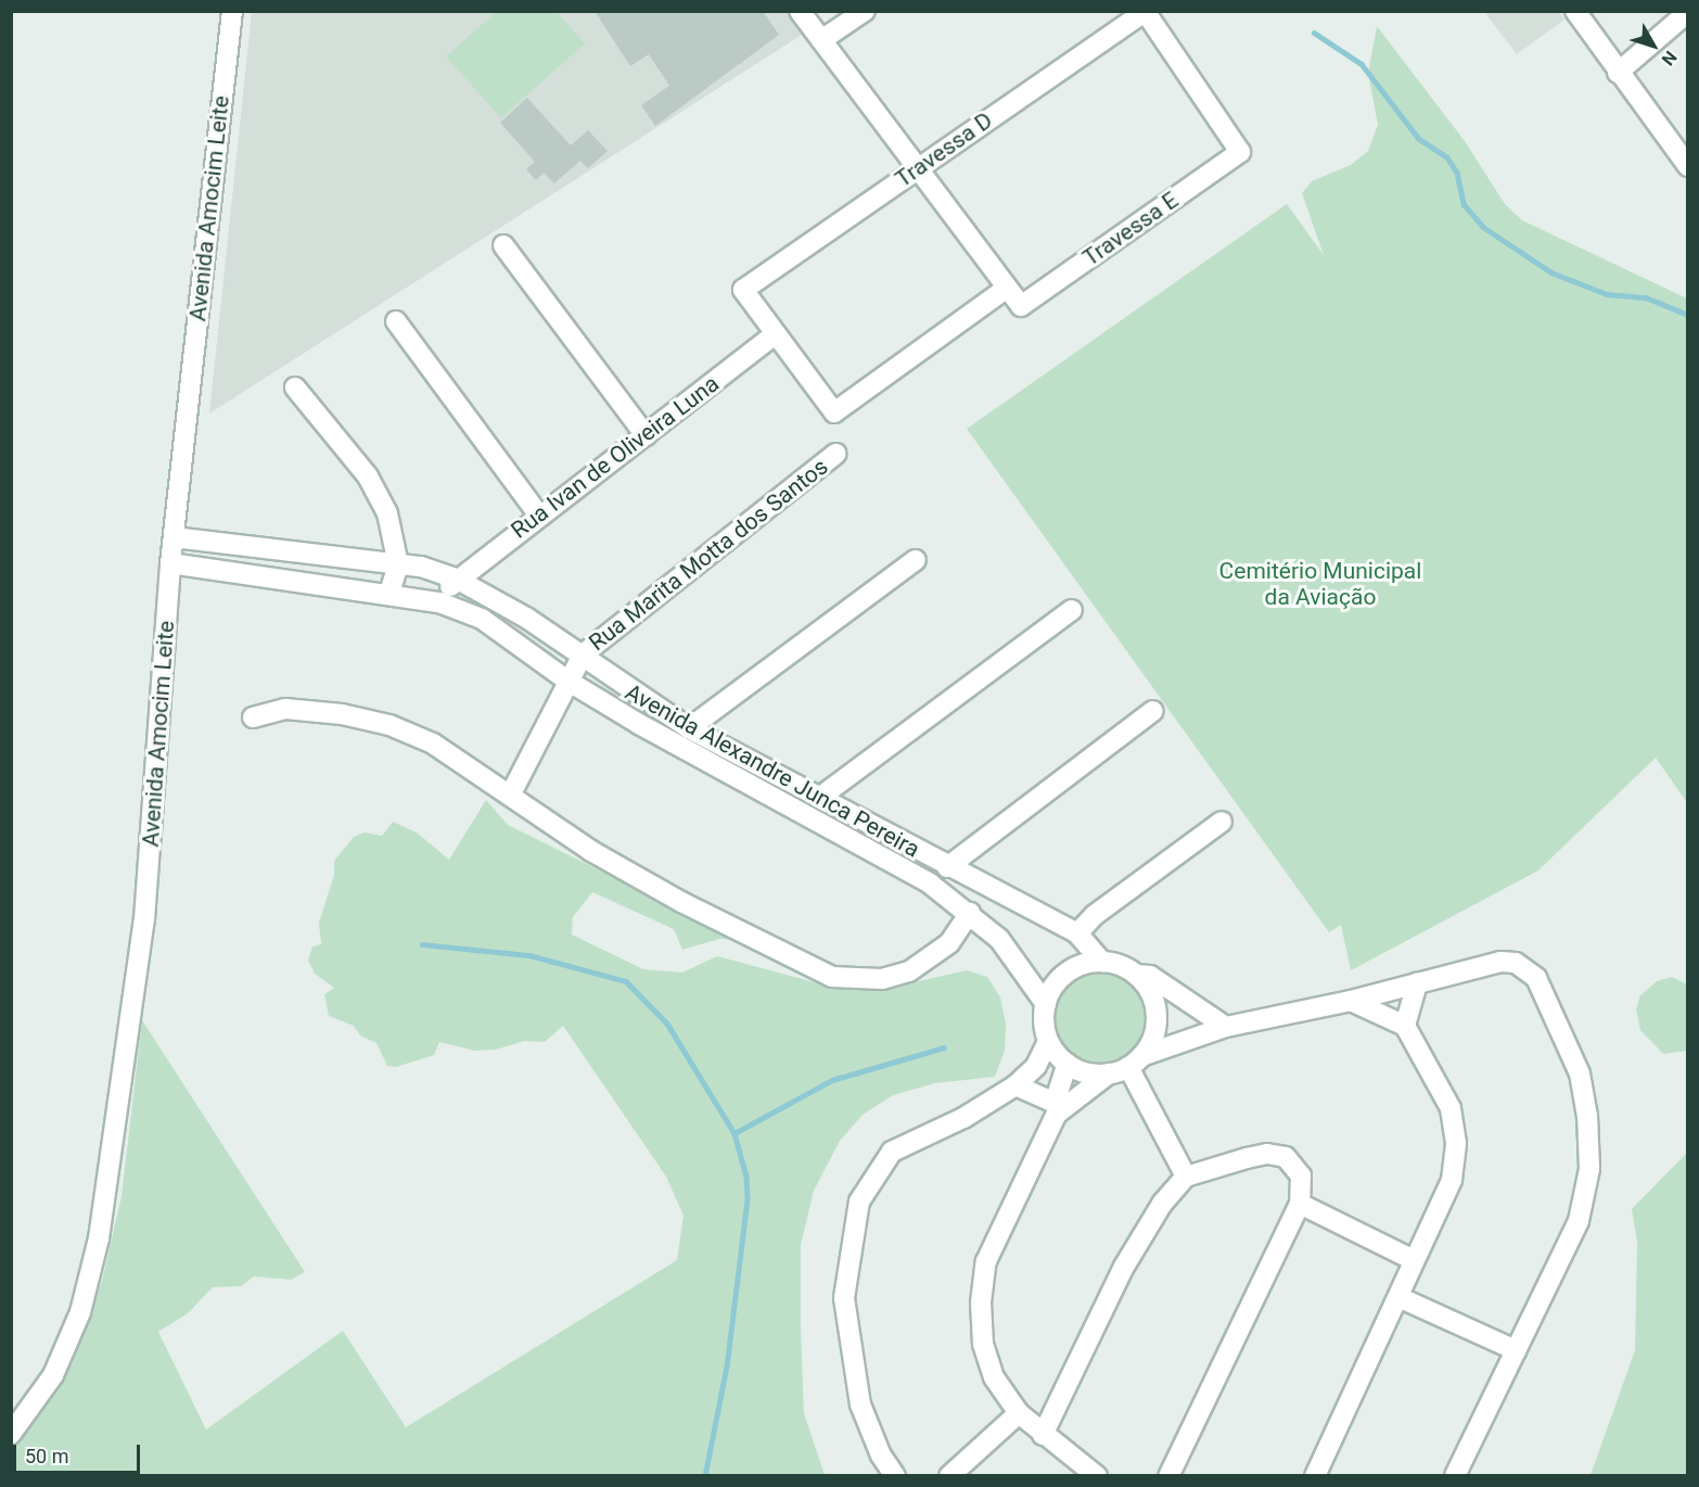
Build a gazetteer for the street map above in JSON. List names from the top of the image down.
{
  "streets": {
    "street": [
      "Travessa D",
      "Avenida Amocim Leite",
      "Travessa E",
      "Rua Ivan de Oliveira Luna",
      "Rua Marita Motta dos Santos",
      "Avenida Alexandre Junca Pereira"
    ]
  },
  "crossings": [
    ["Travessa D", "Travessa E"],
    ["Travessa D", "Rua Ivan de Oliveira Luna"],
    ["Avenida Amocim Leite", "Avenida Alexandre Junca Pereira"],
    ["Rua Ivan de Oliveira Luna", "Avenida Alexandre Junca Pereira"],
    ["Rua Marita Motta dos Santos", "Avenida Alexandre Junca Pereira"]
  ],
  "parks": ["Cemitério Municipal da Aviação"],
  "scale_bar": "50 m",
  "north": "bottom right"
}
